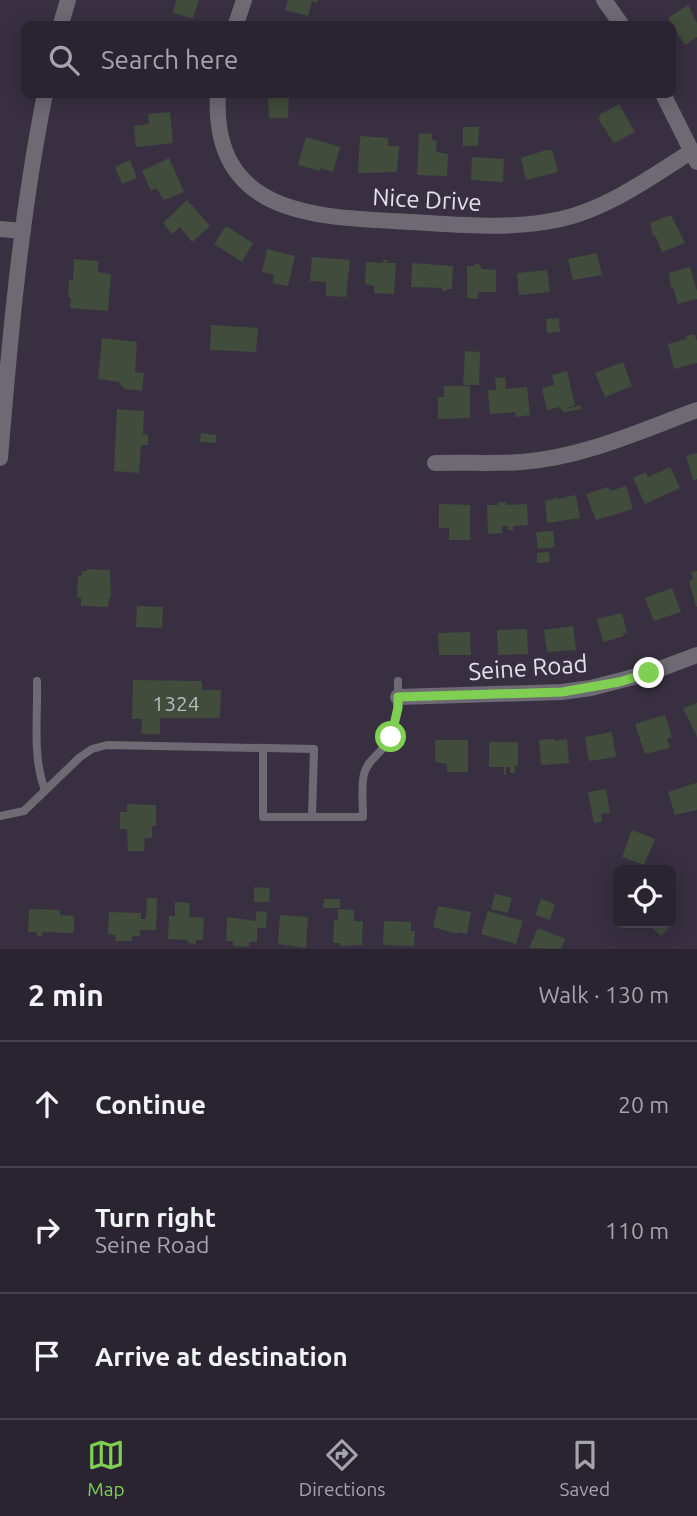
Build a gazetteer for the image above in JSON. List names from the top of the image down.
{
  "streets": {
    "street": ["Nice Drive", "Seine Road"]
  },
  "house_numbers": ["1324"],
  "page": {
    "search": "Search here",
    "heading": ["2 min", "Walk · 130 m"],
    "list": [
      ["Continue", "20 m"],
      ["Turn right", "Seine Road", "110 m"],
      "Arrive at destination"
    ],
    "nav": ["Map", "Directions", "Saved"]
  }
}
